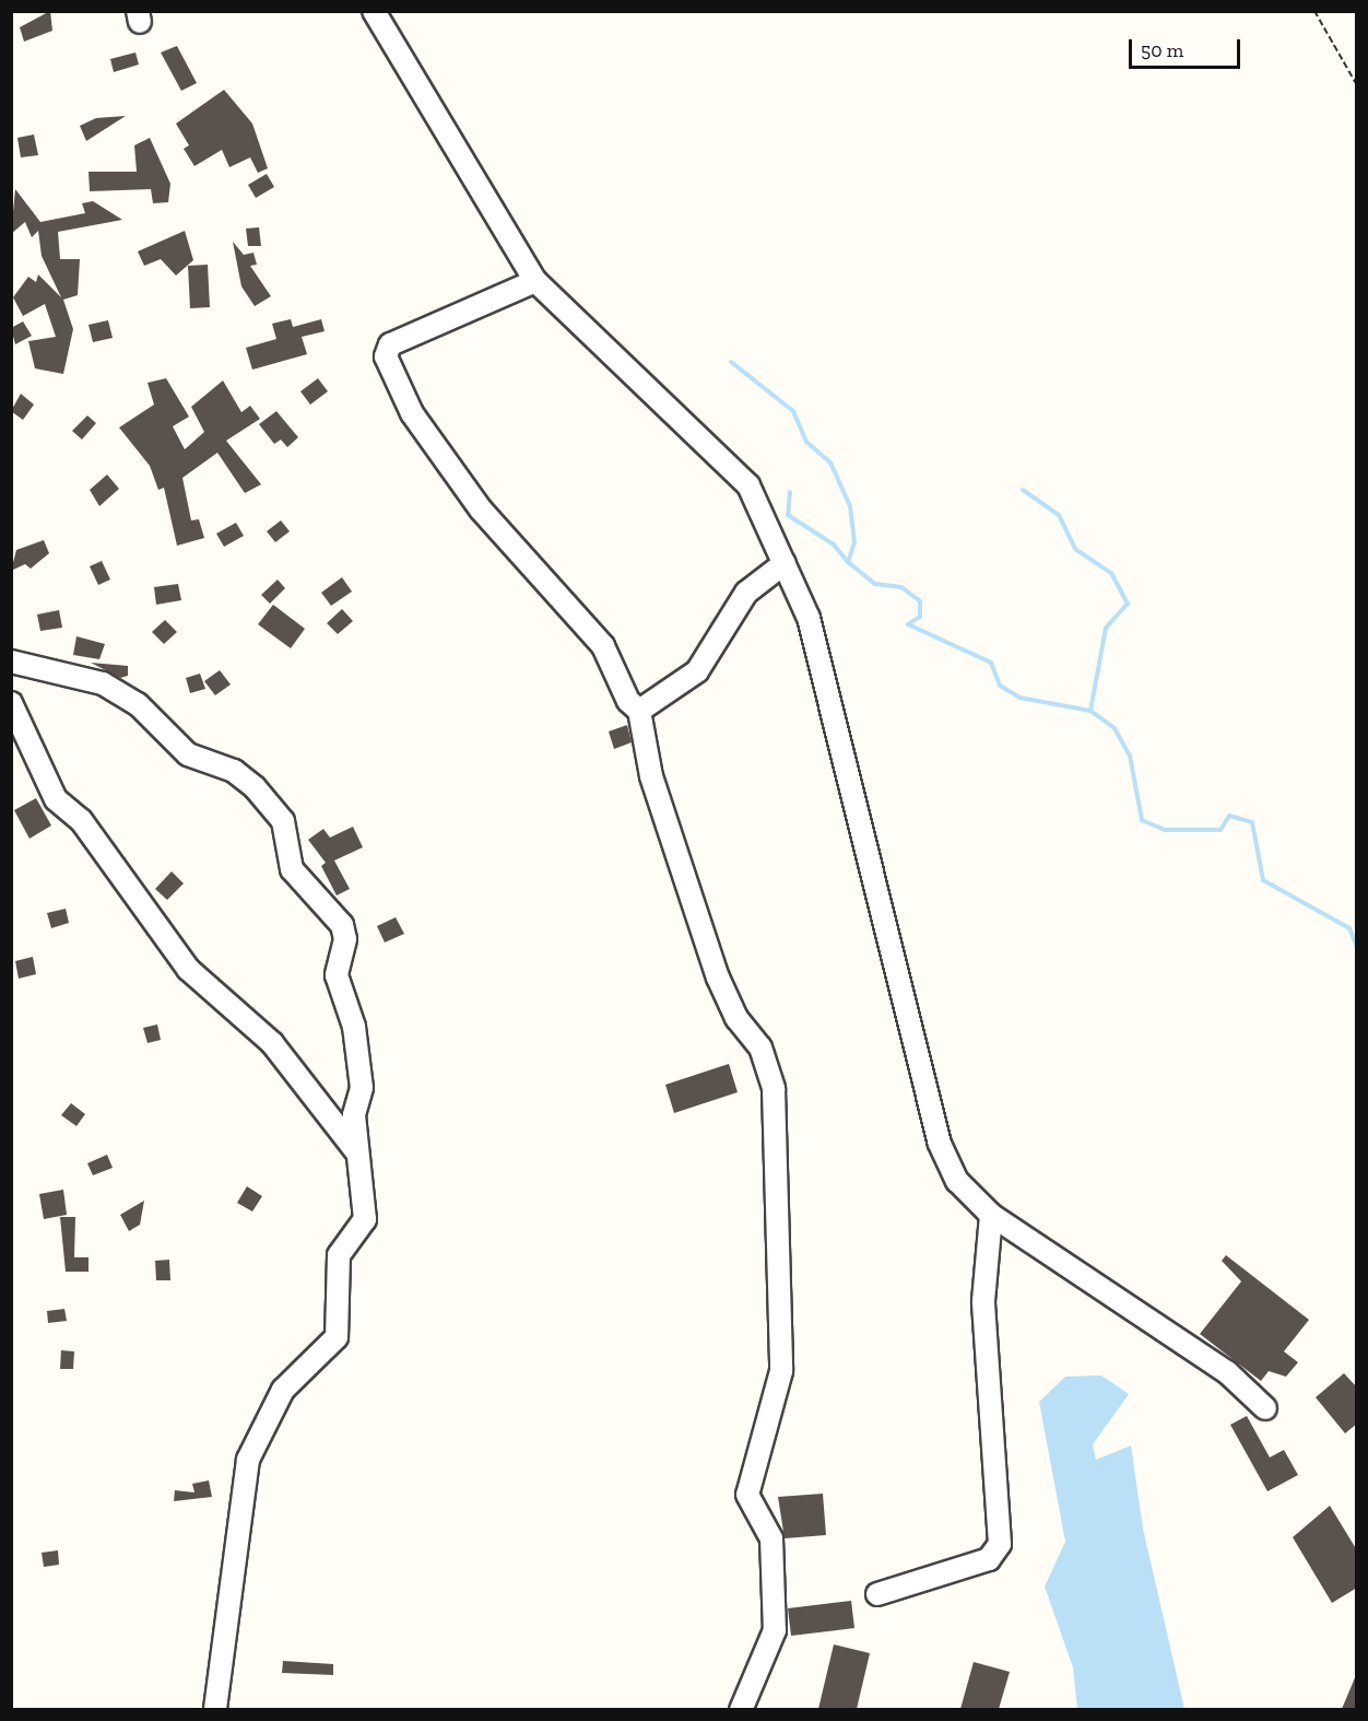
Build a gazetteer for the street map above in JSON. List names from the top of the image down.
{
  "scale_bar": "50 m"
}
